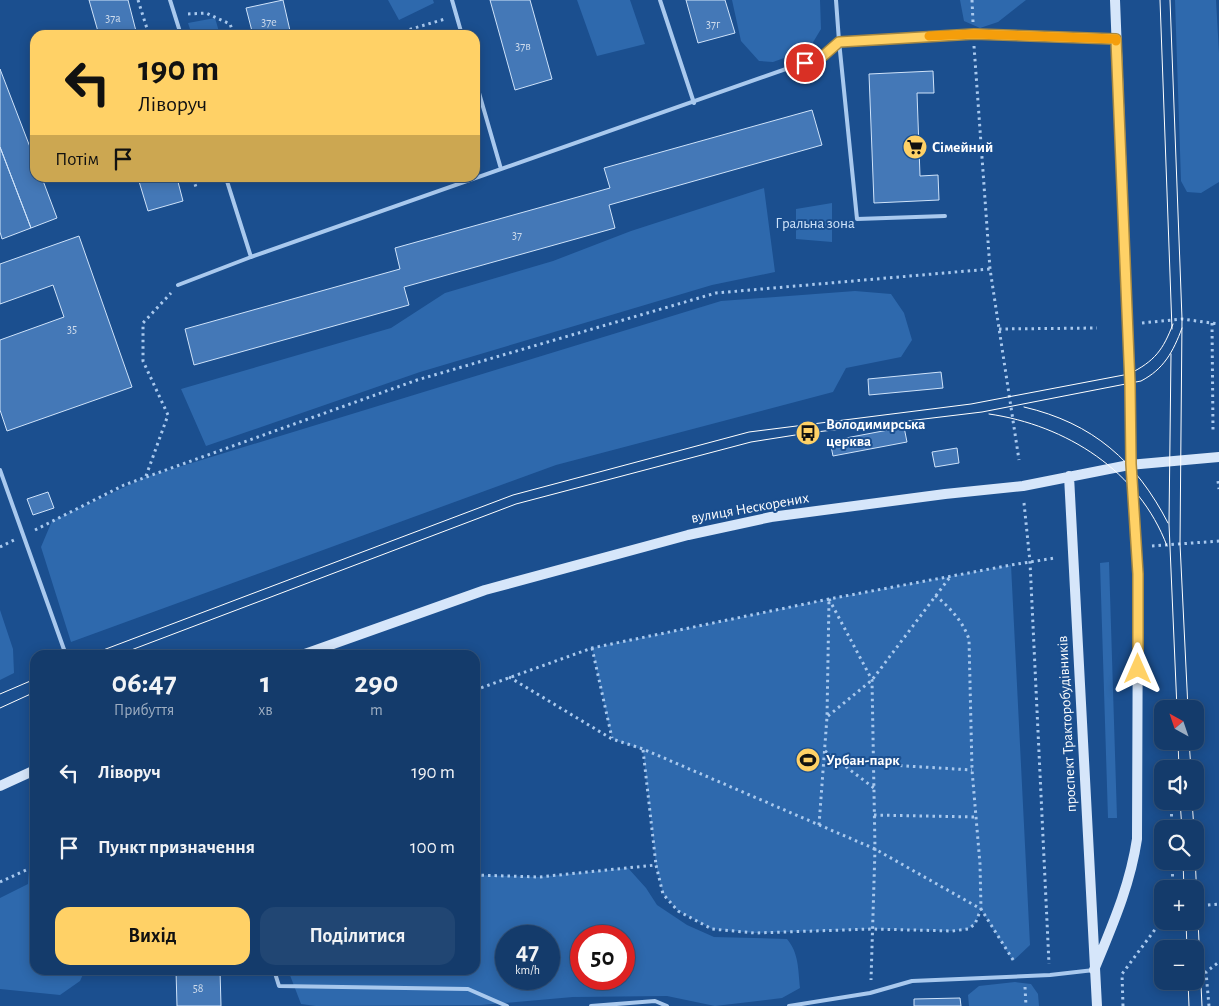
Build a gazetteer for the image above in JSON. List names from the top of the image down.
{
  "streets": {
    "main road": ["вулиця Нескорених", "проспект Тракторобудівників"]
  },
  "crossings": [
    ["вулиця Нескорених", "проспект Тракторобудівників"]
  ],
  "parks": ["Гральна зона"],
  "places": {
    "supermarket": ["Сімейний"],
    "bus stop": ["Володимирська церква"],
    "sports": ["Урбан-парк"]
  },
  "house_numbers": [
    "37а",
    "37е",
    "37г",
    "37в",
    "37",
    "35",
    "58"
  ],
  "north": "top left",
  "page": {
    "turn": ["190 m", "Ліворуч"],
    "then": "Потім",
    "eta": [
      "06:47",
      "Прибуття",
      "1",
      "хв",
      "290",
      "m"
    ],
    "map_buttons": ["+", "−"],
    "list": [
      {
        "name": "Ліворуч",
        "value": "190 m"
      },
      {
        "name": "Пункт призначення",
        "value": "100 m"
      }
    ],
    "buttons": ["Вихід", "Поділитися"],
    "speed": "47 km/h",
    "limit": "50"
  }
}
